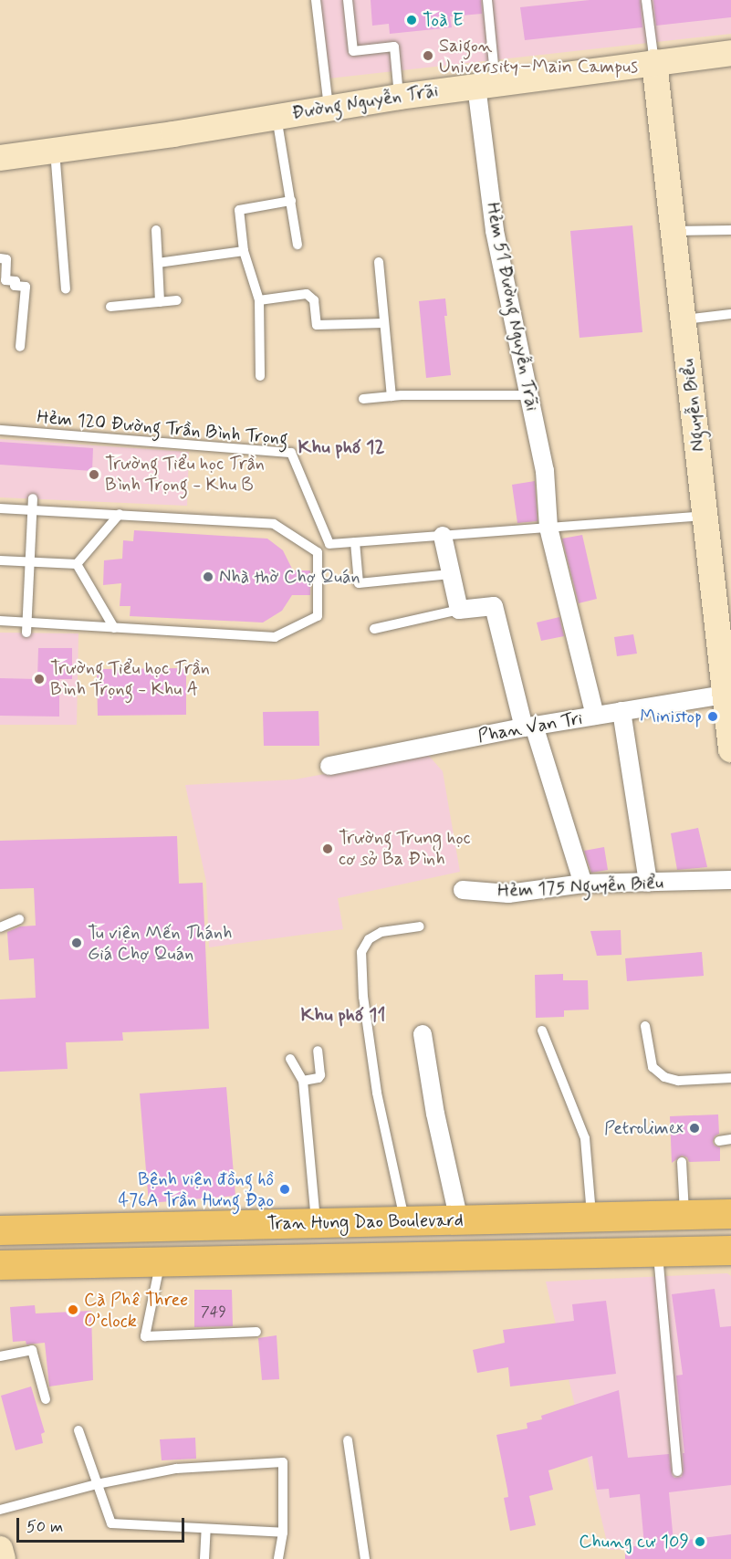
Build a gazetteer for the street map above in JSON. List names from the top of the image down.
{
  "streets": {
    "main road": ["Đường Nguyễn Trãi", "Nguyễn Biểu", "Tran Hung Dao Boulevard"],
    "street": ["Hẻm 51 Đường Nguyễn Trãi", "Phan Van Tri", "Hẻm 175 Nguyễn Biểu"],
    "lane": ["Hẻm 120 Đường Trần Bình Trọng"]
  },
  "crossings": [
    ["Đường Nguyễn Trãi", "Hẻm 51 Đường Nguyễn Trãi"],
    ["Đường Nguyễn Trãi", "Nguyễn Biểu"],
    ["Hẻm 51 Đường Nguyễn Trãi", "Phan Van Tri"],
    ["Nguyễn Biểu", "Phan Van Tri"]
  ],
  "districts": ["Khu phố 12", "Khu phố 11"],
  "places": [
    "Toà E",
    "Saigon University–Main Campus",
    "Trường Tiểu học Trần Bình Trọng - Khu B",
    "Nhà thờ Chợ Quán",
    "Trường Tiểu học Trần Bình Trọng - Khu A",
    "Ministop",
    "Trường Trung học cơ sở Ba Đình",
    "Tu viện Mến Thánh Giá Chợ Quán",
    "Petrolimex",
    "Bệnh viện đồng hồ 476A Trần Hưng Đạo",
    "Cà Phê Three O’clock",
    "Chung cư 109"
  ],
  "house_numbers": ["749"],
  "scale_bar": "50 m"
}
